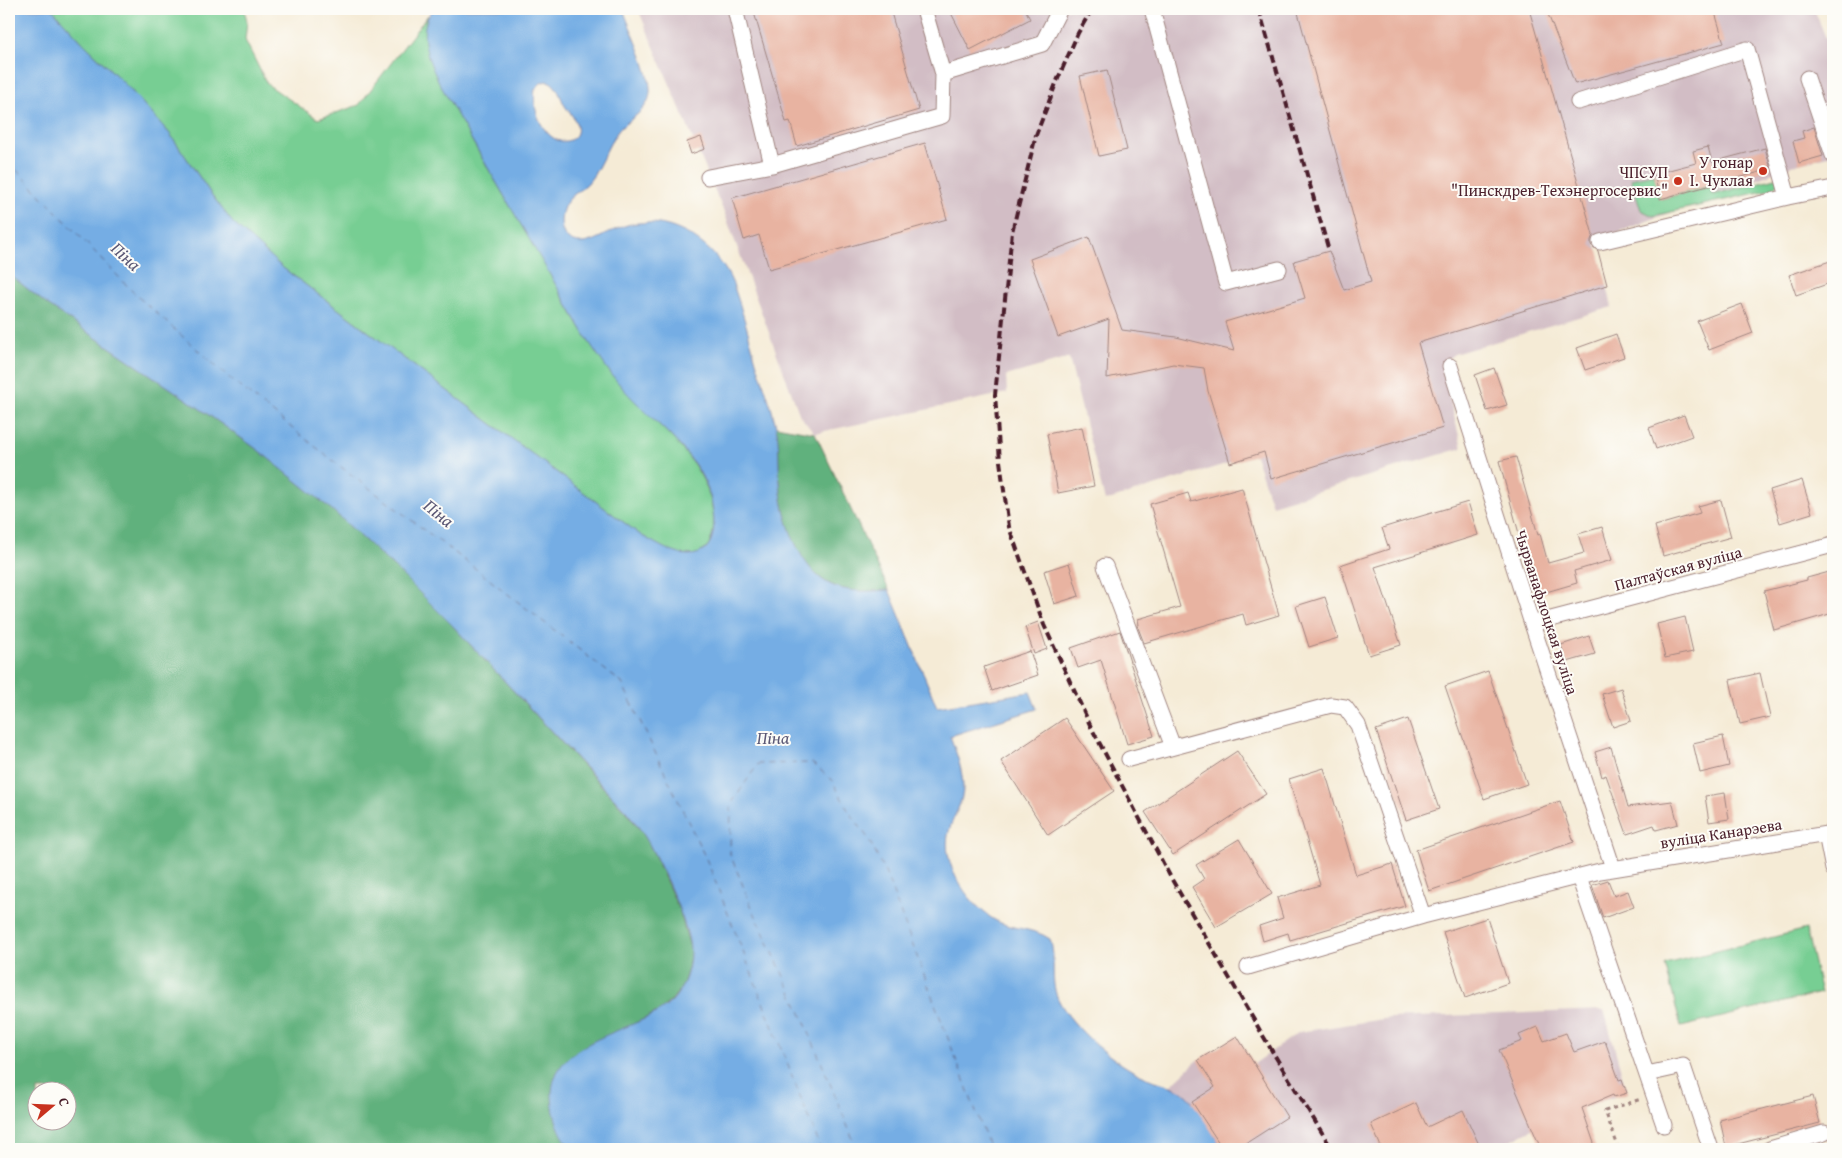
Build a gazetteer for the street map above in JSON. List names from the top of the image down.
{
  "streets": {
    "street": ["Палтаўская вуліца", "Чырванафлоцкая вуліца", "вуліца Канарэева"]
  },
  "crossings": [
    ["Палтаўская вуліца", "Чырванафлоцкая вуліца"],
    ["Чырванафлоцкая вуліца", "вуліца Канарэева"]
  ],
  "water": ["Піна"],
  "places": ["У гонар І. Чуклая", "ЧПСУП \"Пинскдрев-Техэнергосервис\""],
  "north": "right"
}
